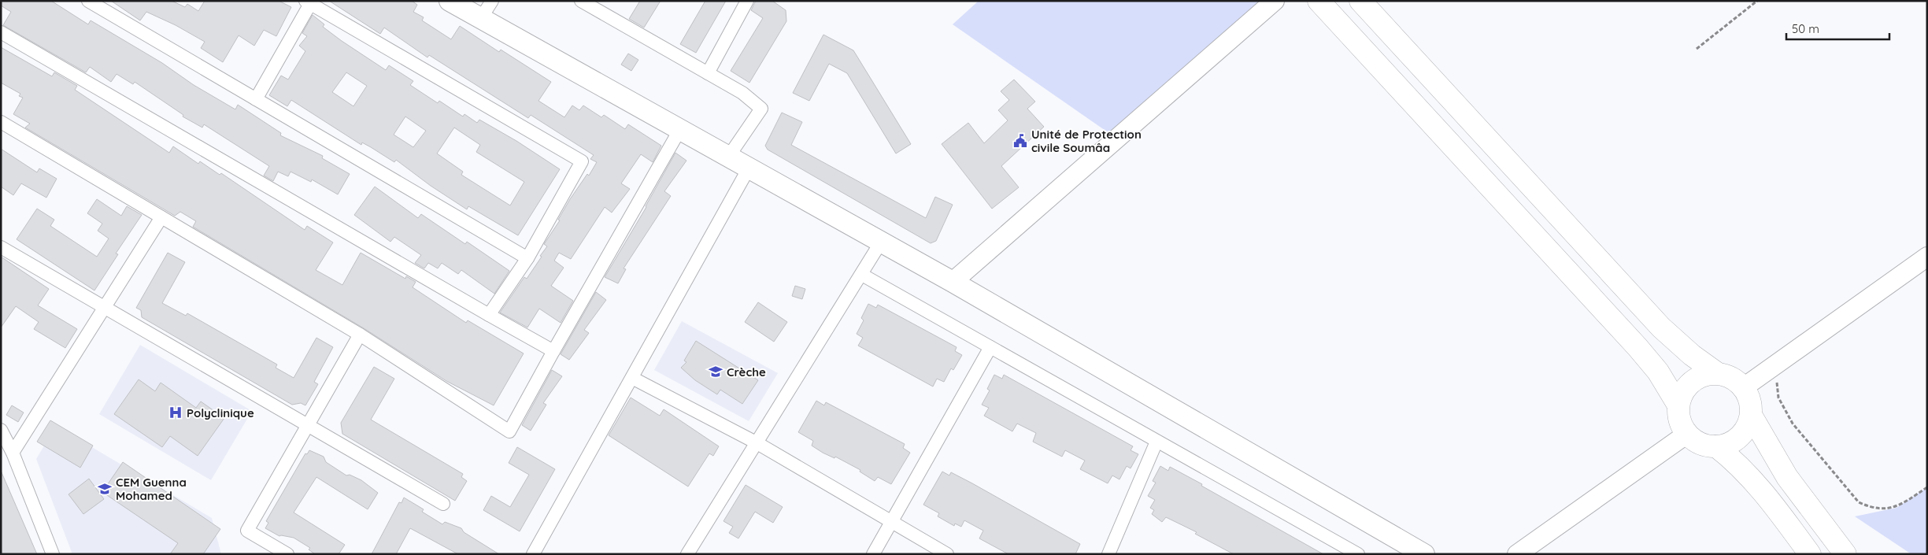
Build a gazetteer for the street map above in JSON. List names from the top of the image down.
{
  "places": {
    "public building": ["Unité de Protection civile Soumâa"],
    "school or university": ["Crèche", "CEM Guenna Mohamed"],
    "hospital": ["Polyclinique"]
  },
  "scale_bar": "50 m"
}
